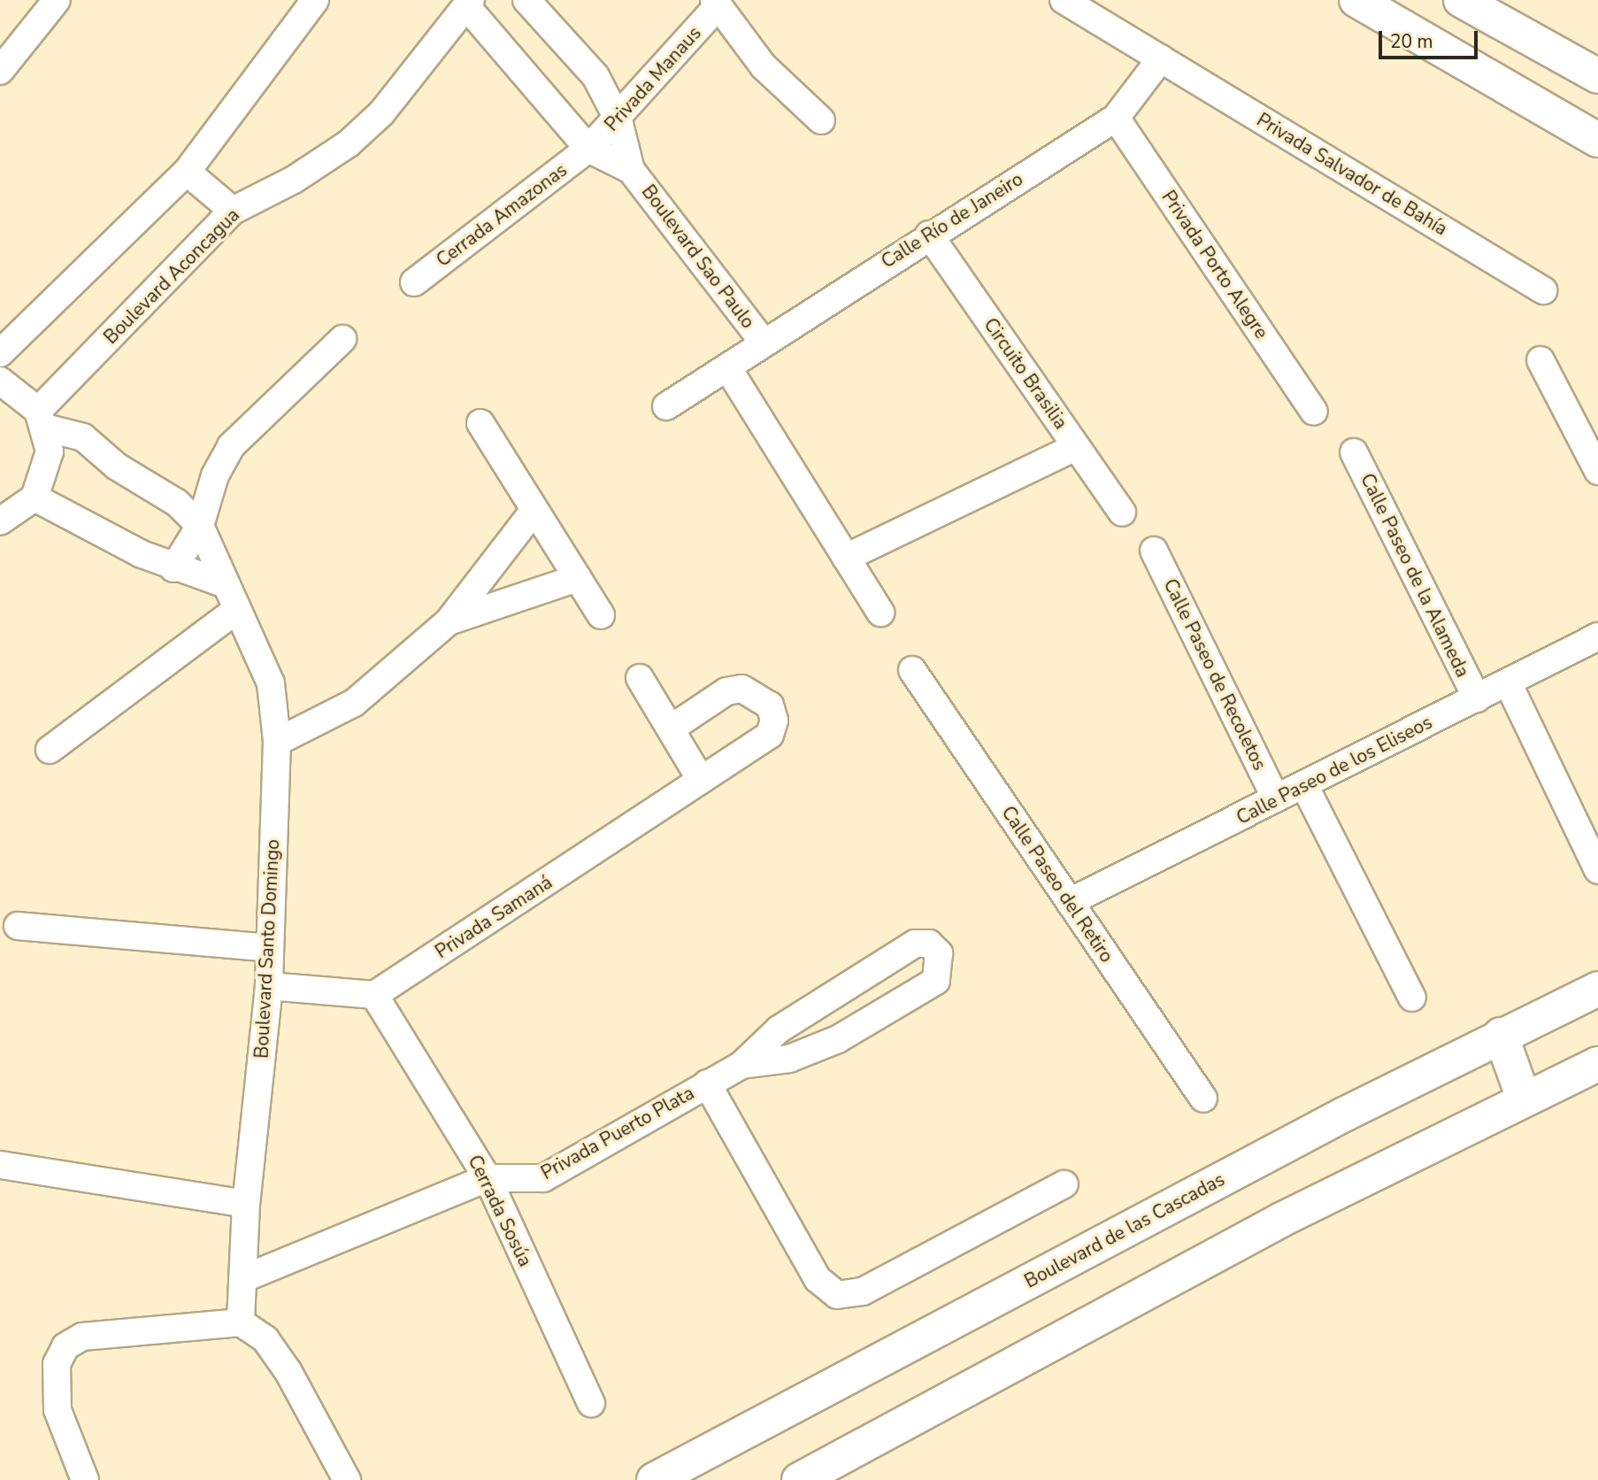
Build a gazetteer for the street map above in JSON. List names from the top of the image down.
{
  "streets": {
    "main road": ["Boulevard de las Cascadas"],
    "street": [
      "Privada Manaus",
      "Privada Salvador de Bahía",
      "Cerrada Amazonas",
      "Calle Río de Janeiro",
      "Boulevard Sao Paulo",
      "Privada Porto Alegre",
      "Boulevard Aconcagua",
      "Circuito Brasilia",
      "Calle Paseo de la Alameda",
      "Calle Paseo de Recoletos",
      "Calle Paseo de los Eliseos",
      "Calle Paseo del Retiro",
      "Privada Samaná",
      "Boulevard Santo Domingo",
      "Privada Puerto Plata",
      "Cerrada Sosúa"
    ]
  },
  "crossings": [
    ["Privada Manaus", "Cerrada Amazonas"],
    ["Privada Manaus", "Boulevard Sao Paulo"],
    ["Privada Salvador de Bahía", "Calle Río de Janeiro"],
    ["Cerrada Amazonas", "Boulevard Sao Paulo"],
    ["Calle Río de Janeiro", "Boulevard Sao Paulo"],
    ["Calle Río de Janeiro", "Privada Porto Alegre"],
    ["Calle Río de Janeiro", "Circuito Brasilia"],
    ["Boulevard Sao Paulo", "Boulevard Aconcagua"],
    ["Boulevard Aconcagua", "Boulevard Santo Domingo"],
    ["Calle Paseo de la Alameda", "Calle Paseo de los Eliseos"],
    ["Calle Paseo de Recoletos", "Calle Paseo de los Eliseos"],
    ["Calle Paseo de los Eliseos", "Calle Paseo del Retiro"],
    ["Privada Samaná", "Cerrada Sosúa"],
    ["Privada Puerto Plata", "Cerrada Sosúa"]
  ],
  "scale_bar": "20 m"
}
